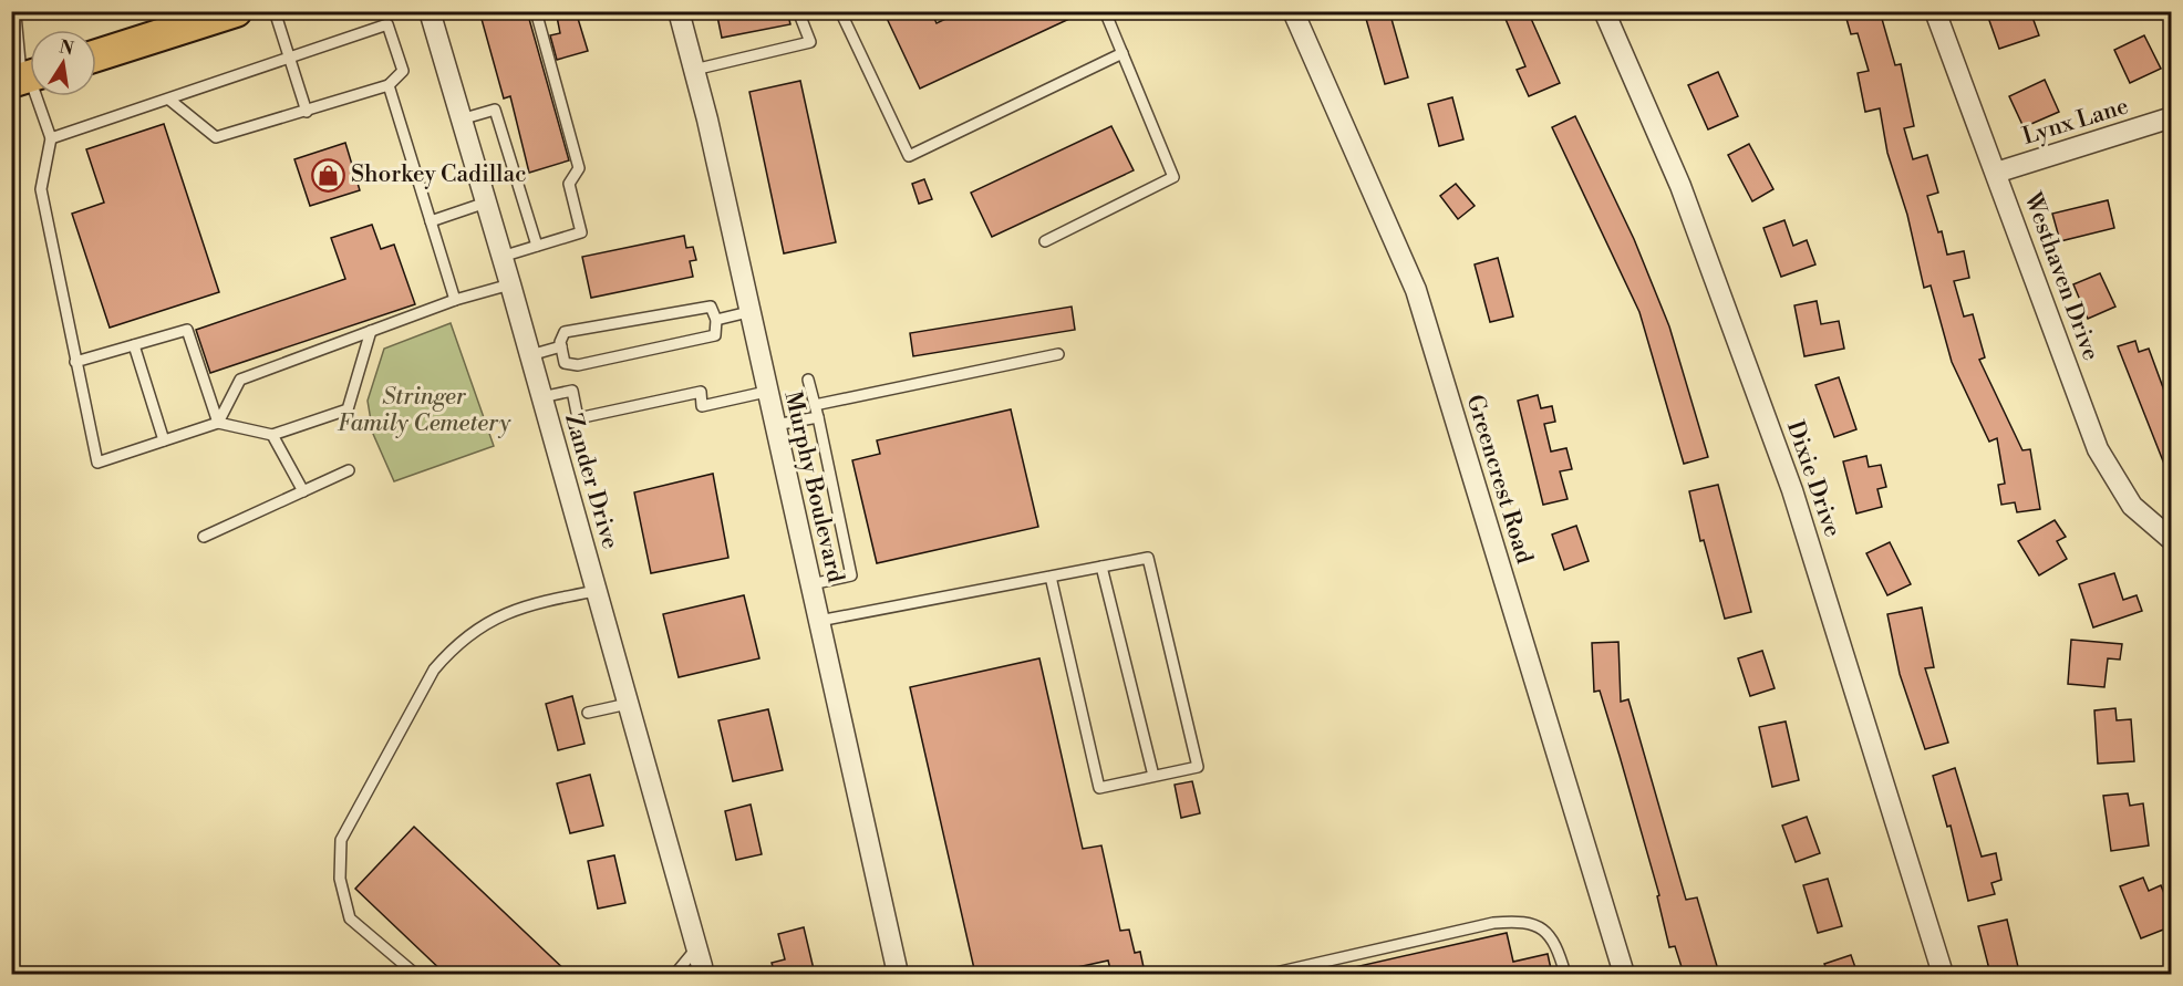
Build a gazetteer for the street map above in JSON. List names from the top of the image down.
{
  "streets": {
    "street": [
      "Lynx Lane",
      "Westhaven Drive",
      "Greencrest Road",
      "Dixie Drive",
      "Zander Drive",
      "Murphy Boulevard"
    ]
  },
  "crossings": [
    ["Lynx Lane", "Westhaven Drive"]
  ],
  "parks": ["Stringer Family Cemetery"],
  "places": {
    "shop": ["Shorkey Cadillac"]
  },
  "north": "top"
}
